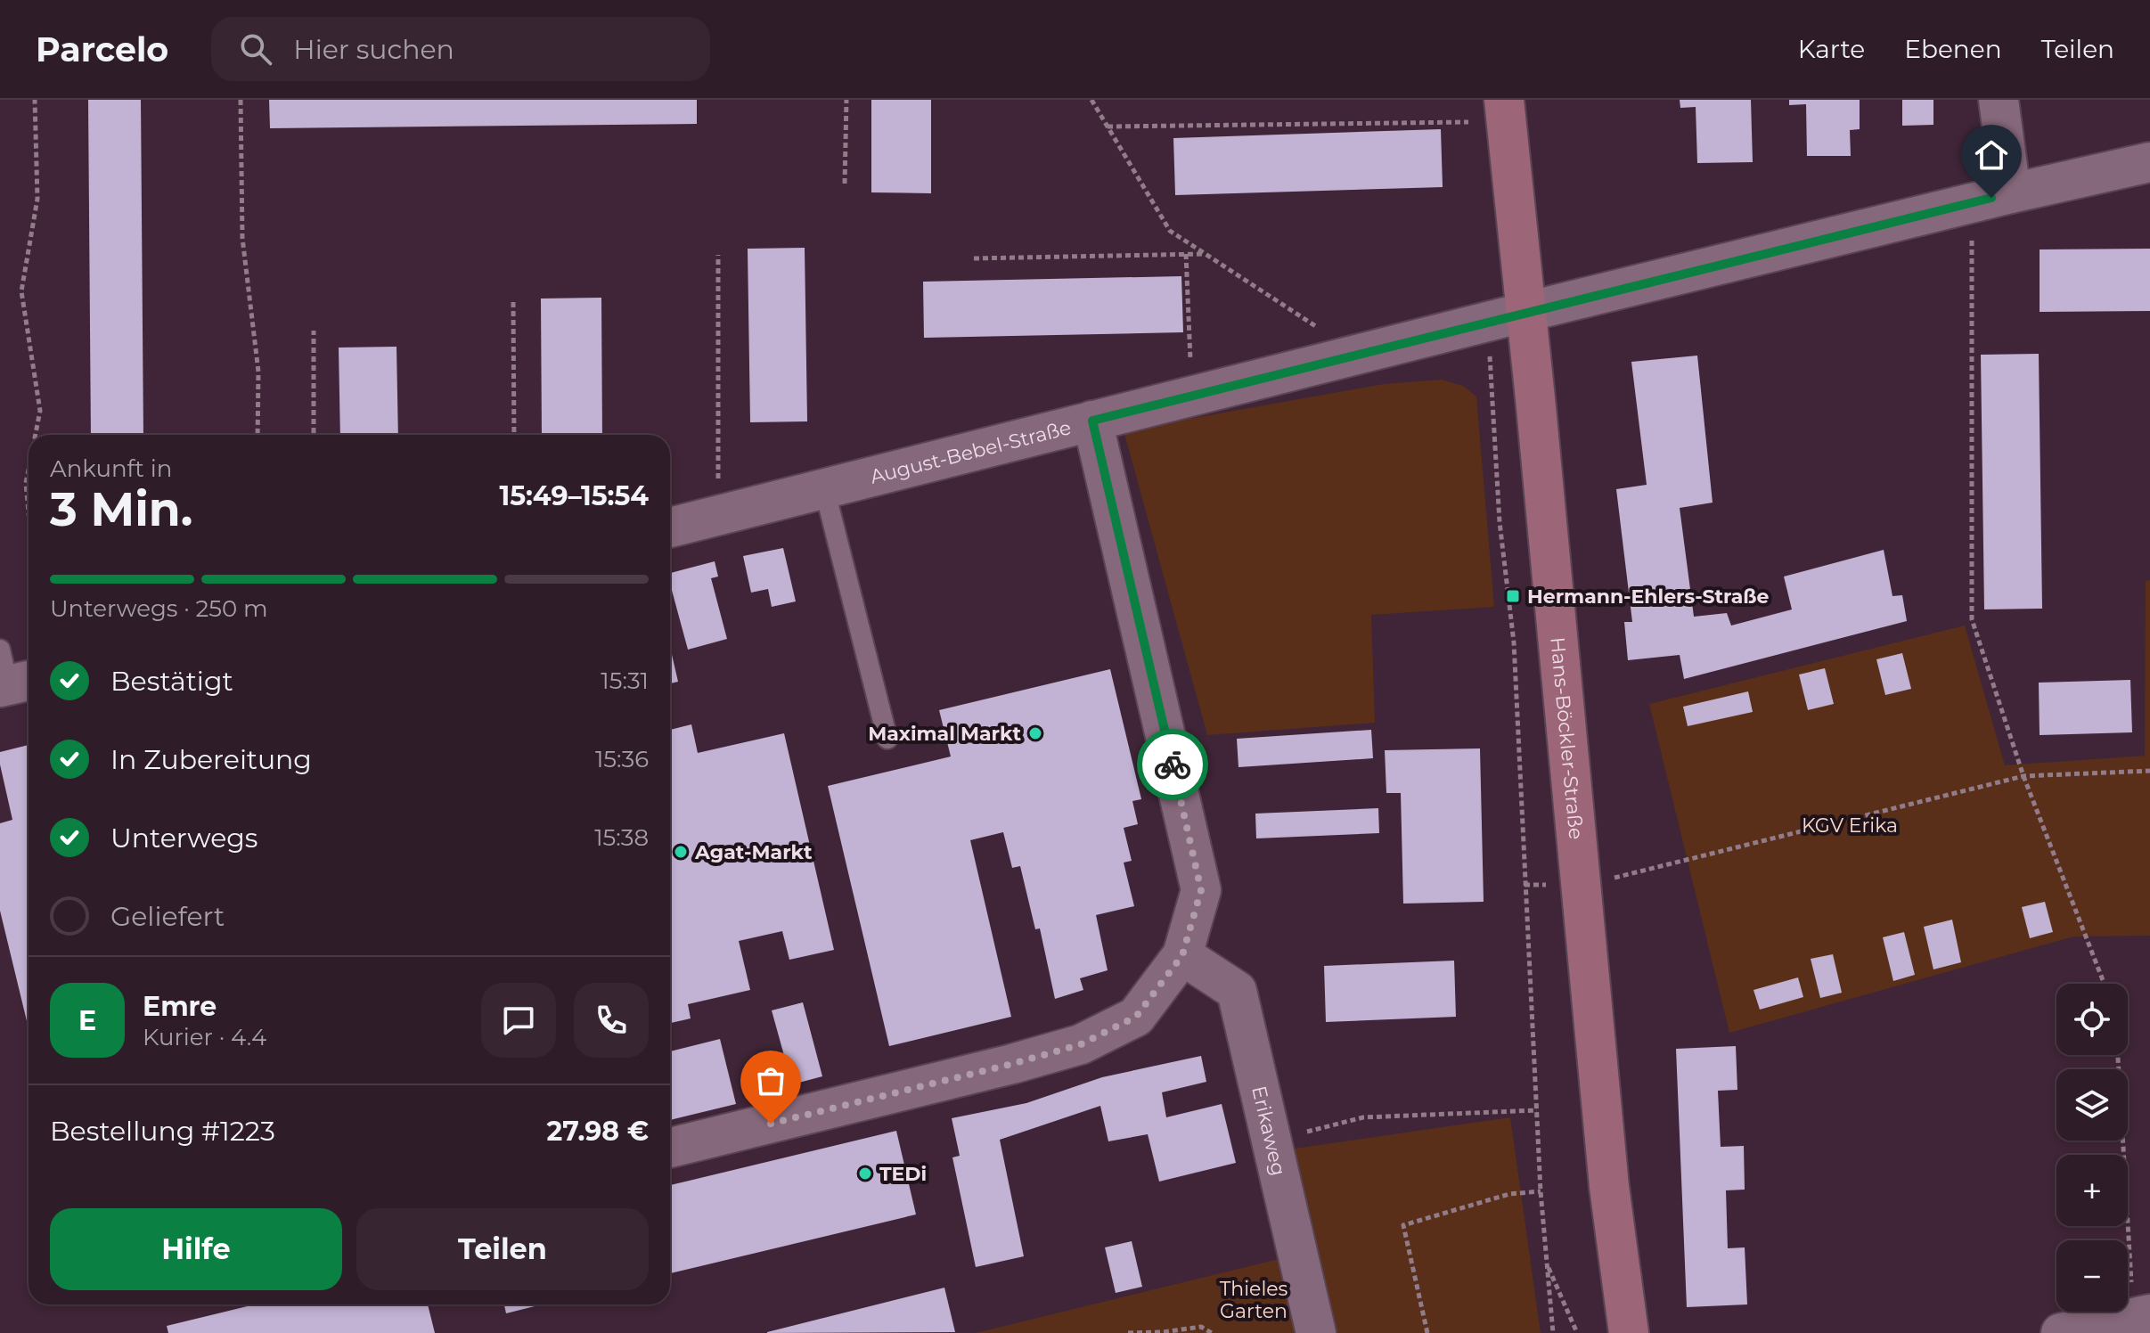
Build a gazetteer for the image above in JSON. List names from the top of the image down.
{
  "streets": {
    "street": ["August-Bebel-Straße", "Hans-Böckler-Straße", "Erikaweg"]
  },
  "crossings": [
    ["August-Bebel-Straße", "Hans-Böckler-Straße"]
  ],
  "parks": ["KGV Erika", "Thieles Garten"],
  "places": {
    "transit": ["Hermann-Ehlers-Straße"],
    "other": ["Maximal Markt", "Agat-Markt", "TEDi"]
  },
  "page": {
    "header": "Parcelo",
    "search": "Hier suchen",
    "nav": ["Karte", "Ebenen", "Teilen"],
    "heading": ["3 Min.", "Ankunft in", "15:49–15:54"],
    "panel": [
      "Emre",
      "Kurier · 4.4",
      "Bestellung #1223",
      "27.98 €"
    ],
    "bar": "Unterwegs · 250 m",
    "list": [
      ["Bestätigt", "15:31"],
      ["In Zubereitung", "15:36"],
      ["Unterwegs", "15:38"],
      "Geliefert"
    ],
    "round": "E",
    "map_buttons": ["+", "−"],
    "buttons": ["Hilfe", "Teilen"]
  }
}
